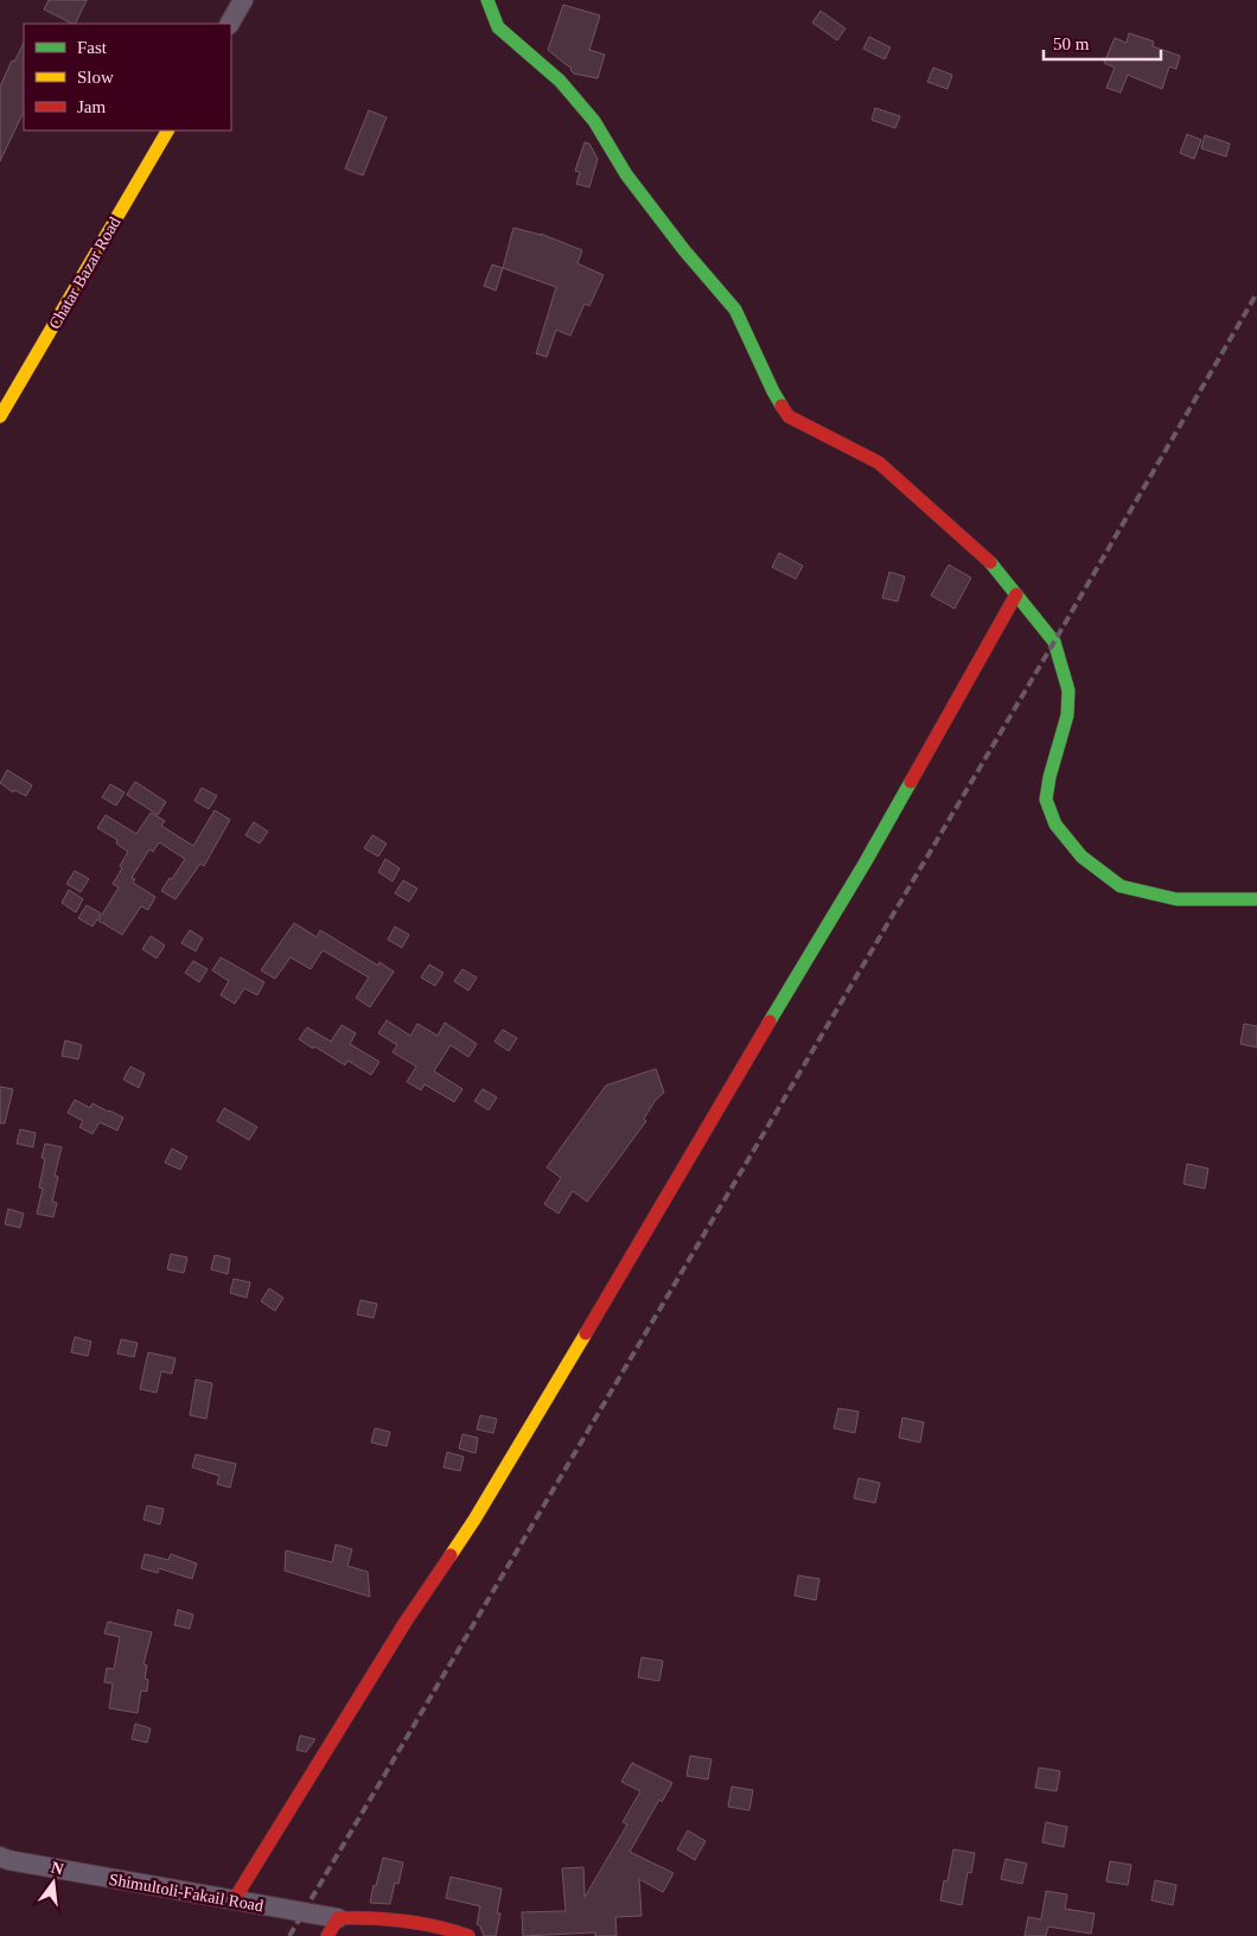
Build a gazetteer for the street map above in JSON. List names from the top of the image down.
{
  "streets": {
    "street": ["Chatar Bazar Road", "Shimultoli-Fakail Road"]
  },
  "legend": ["Fast", "Slow", "Jam"],
  "scale_bar": "50 m",
  "north": "top"
}
